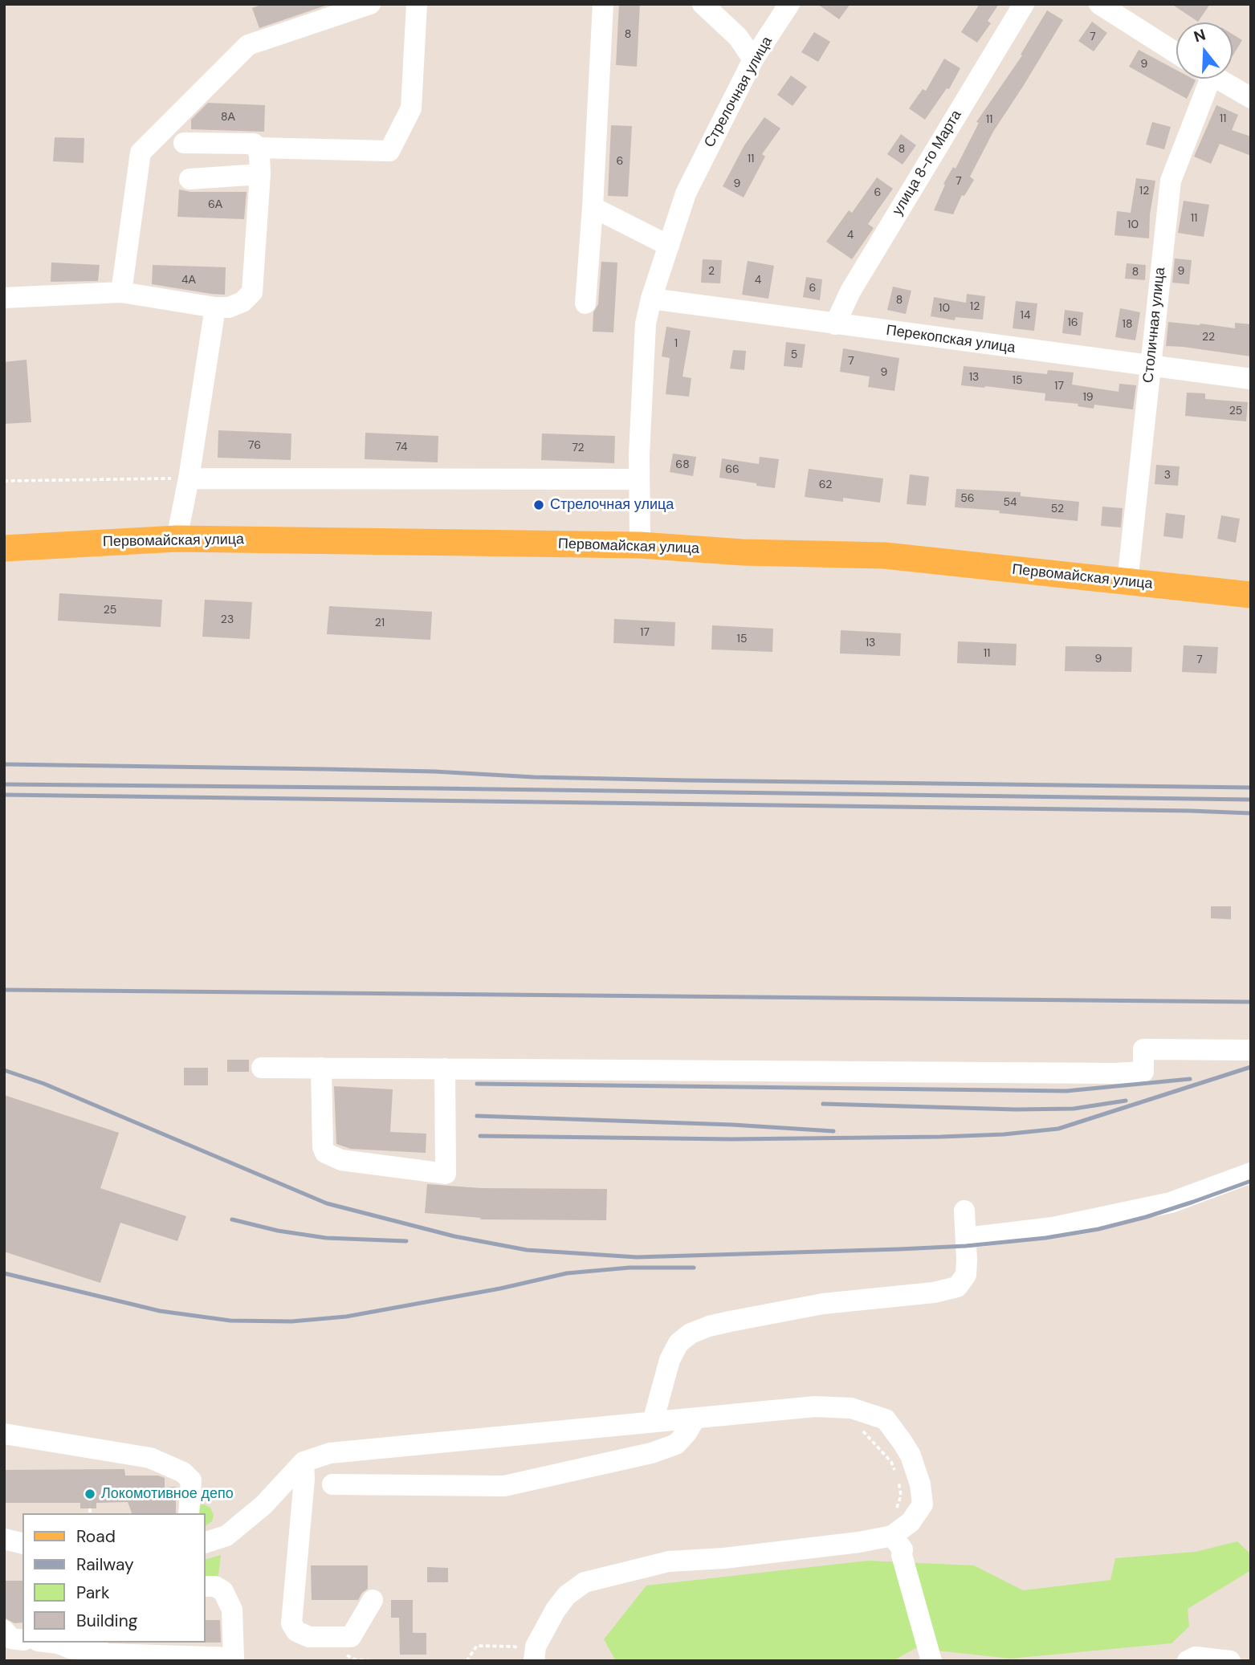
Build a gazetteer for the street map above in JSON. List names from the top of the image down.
{
  "streets": {
    "main road": ["Первомайская улица"],
    "street": [
      "Стрелочная улица",
      "улица 8-го Марта",
      "Столичная улица",
      "Перекопская улица"
    ]
  },
  "crossings": [
    ["Стрелочная улица", "Перекопская улица"],
    ["Стрелочная улица", "Первомайская улица"],
    ["улица 8-го Марта", "Перекопская улица"],
    ["Столичная улица", "Перекопская улица"],
    ["Столичная улица", "Первомайская улица"]
  ],
  "places": ["Стрелочная улица", "Локомотивное депо"],
  "house_numbers": [
    "8",
    "7",
    "9",
    "8А",
    "11",
    "11",
    "8",
    "11",
    "6",
    "7",
    "9",
    "12",
    "6",
    "6А",
    "11",
    "10",
    "4",
    "2",
    "9",
    "8",
    "4А",
    "4",
    "6",
    "8",
    "12",
    "10",
    "14",
    "16",
    "18",
    "22",
    "1",
    "5",
    "7",
    "9",
    "13",
    "15",
    "17",
    "19",
    "25",
    "76",
    "74",
    "72",
    "68",
    "66",
    "3",
    "62",
    "56",
    "54",
    "52",
    "25",
    "23",
    "21",
    "17",
    "15",
    "13",
    "11",
    "9",
    "7"
  ],
  "legend": [
    "Road",
    "Railway",
    "Park",
    "Building"
  ],
  "north": "top"
}
